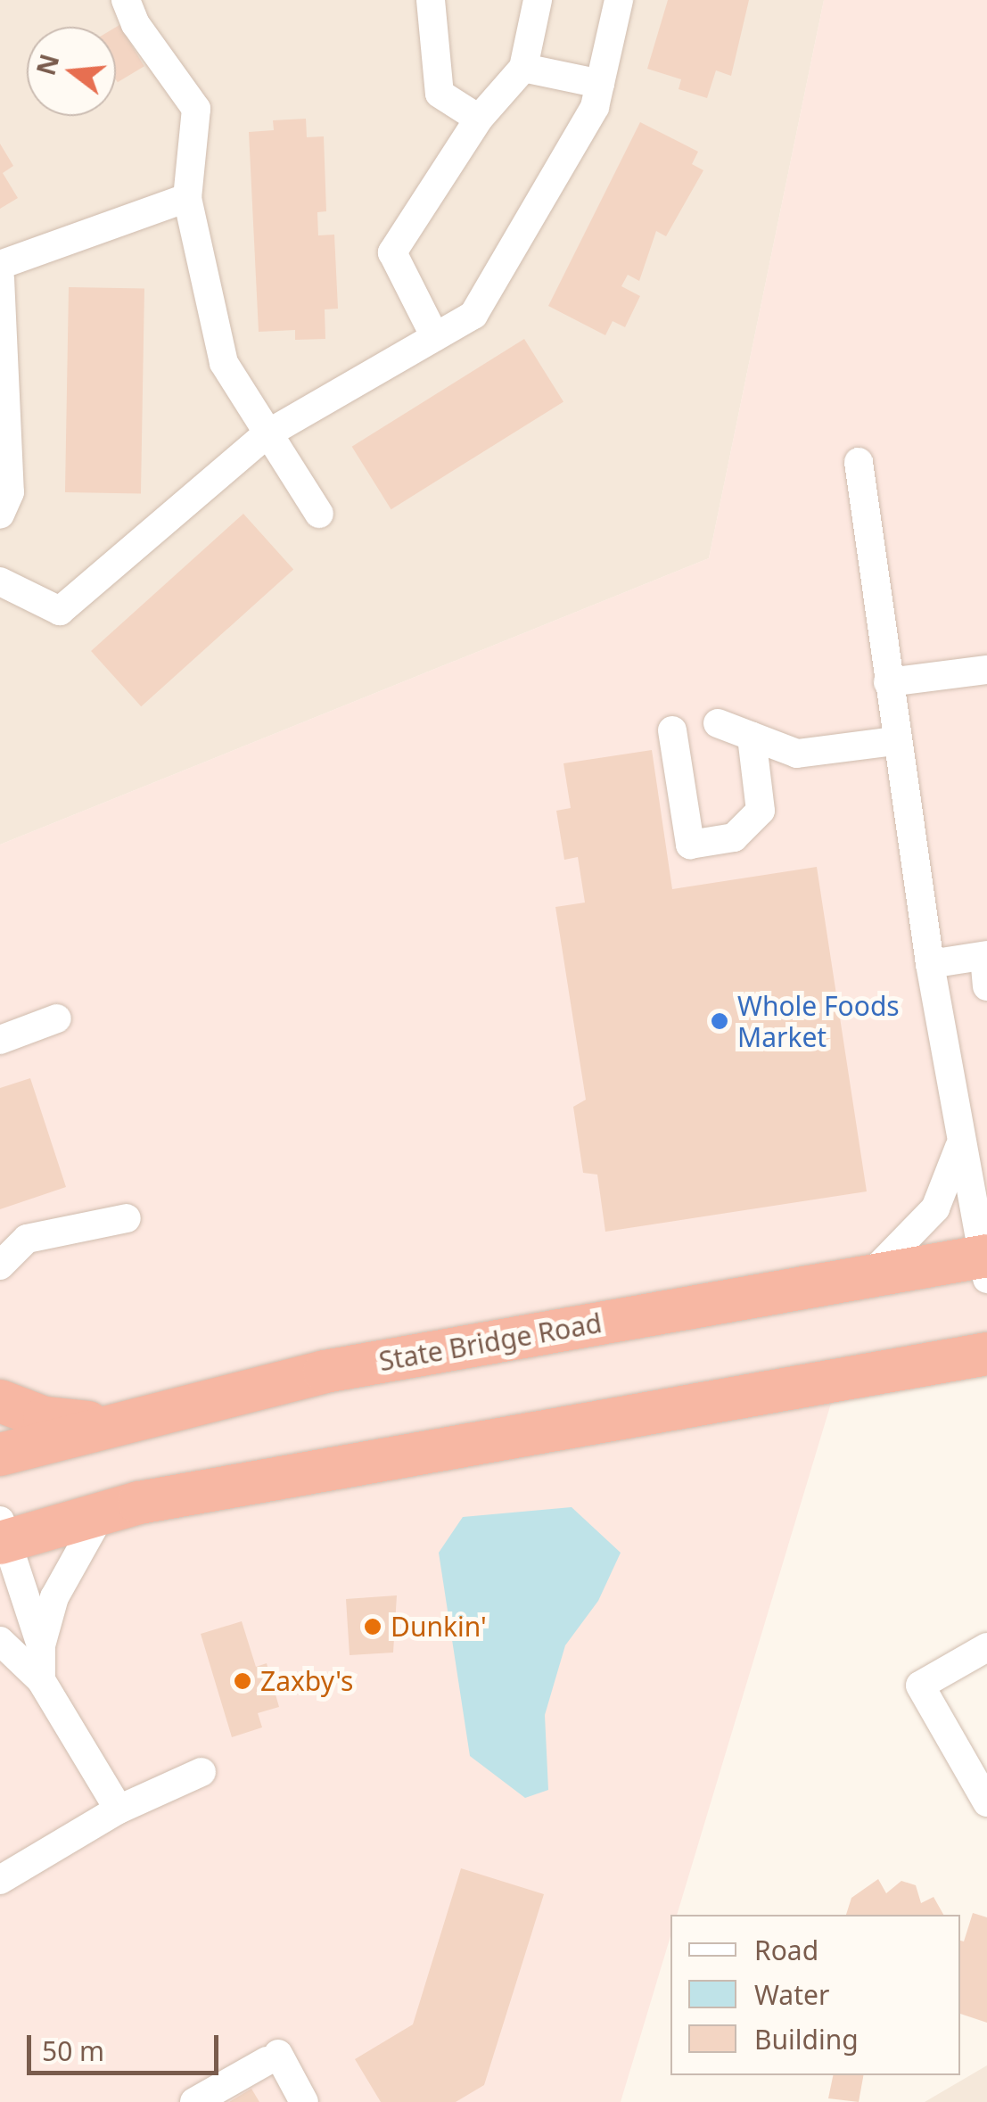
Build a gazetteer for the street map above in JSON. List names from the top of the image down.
{
  "streets": {
    "highway": ["State Bridge Road"]
  },
  "places": ["Whole Foods Market", "Dunkin'", "Zaxby's"],
  "legend": ["Road", "Water", "Building"],
  "scale_bar": "50 m",
  "north": "left"
}
